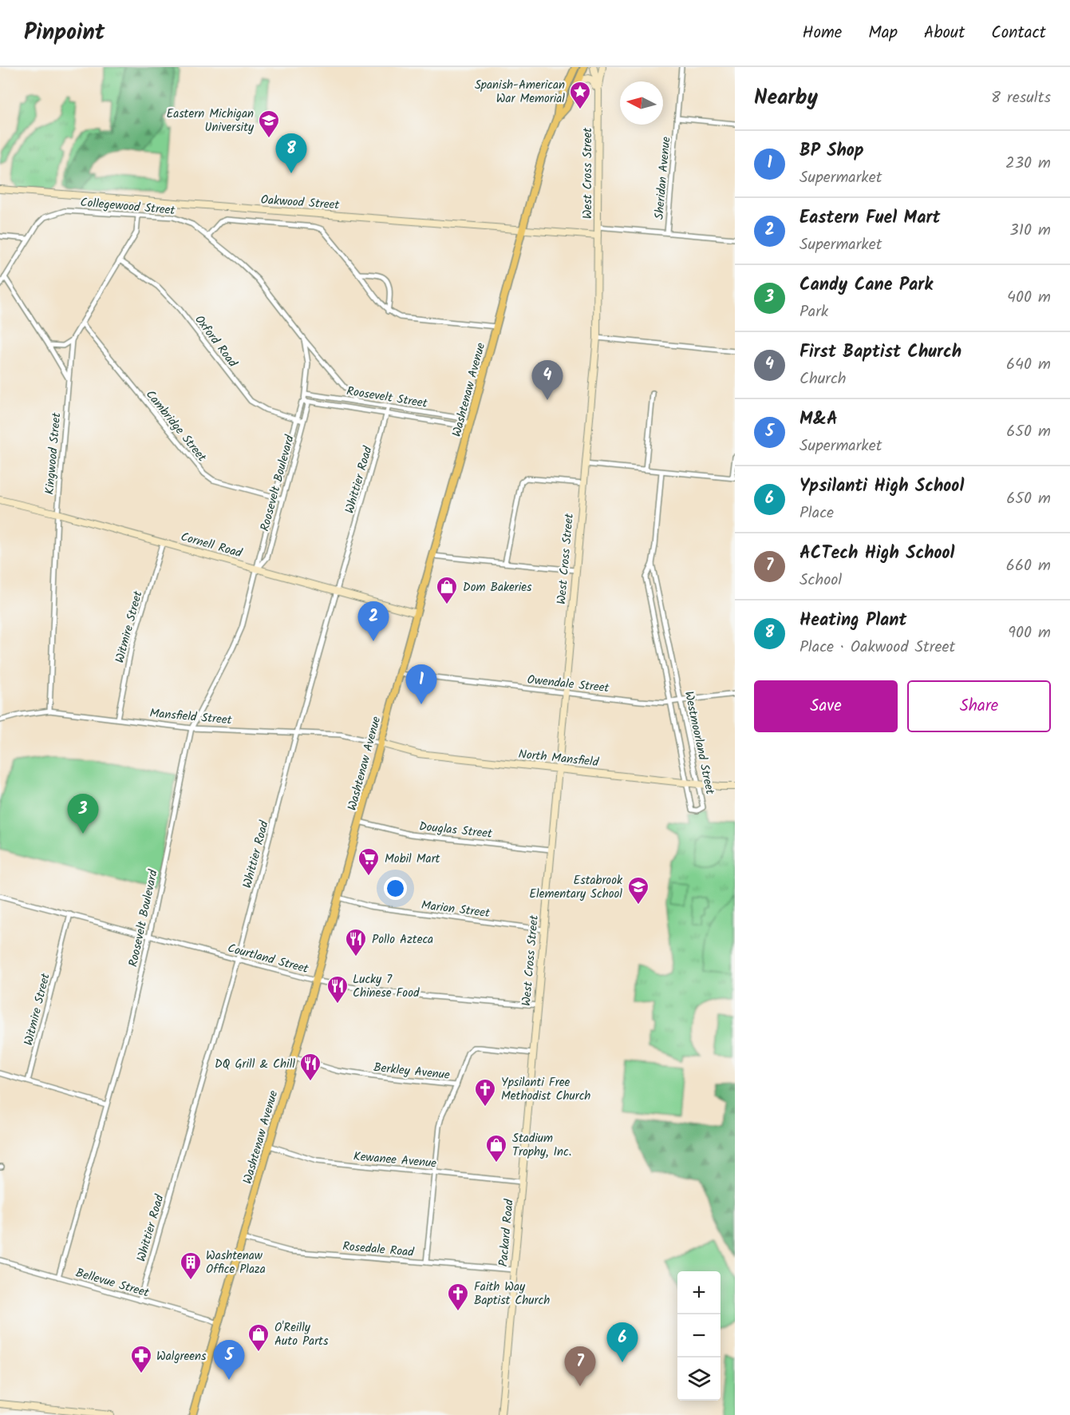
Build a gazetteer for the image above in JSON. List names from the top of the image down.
{
  "streets": {
    "main road": [
      "West Cross Street",
      "Oakwood Street",
      "Washtenaw Avenue",
      "Cornell Road",
      "North Mansfield",
      "Packard Road"
    ],
    "street": [
      "Sheridan Avenue",
      "Collegewood Street",
      "Oxford Road",
      "Roosevelt Street",
      "Cambridge Street",
      "Kingwood Street",
      "Whittier Road",
      "Roosevelt Boulevard",
      "Witmire Street",
      "Owendale Street",
      "Mansfield Street",
      "Westmoorland Street",
      "Douglas Street",
      "Marion Street",
      "Courtland Street",
      "Berkley Avenue",
      "Kewanee Avenue",
      "Rosedale Road",
      "Bellevue Street"
    ]
  },
  "crossings": [
    ["West Cross Street", "Oakwood Street"],
    ["West Cross Street", "Owendale Street"],
    ["West Cross Street", "North Mansfield"],
    ["West Cross Street", "Douglas Street"],
    ["West Cross Street", "Marion Street"],
    ["West Cross Street", "Courtland Street"],
    ["West Cross Street", "Berkley Avenue"],
    ["West Cross Street", "Packard Road"],
    ["Oakwood Street", "Collegewood Street"],
    ["Oakwood Street", "Washtenaw Avenue"],
    ["Collegewood Street", "Roosevelt Street"],
    ["Collegewood Street", "Roosevelt Boulevard"],
    ["Oxford Road", "Roosevelt Boulevard"],
    ["Washtenaw Avenue", "Roosevelt Street"],
    ["Washtenaw Avenue", "Cornell Road"],
    ["Washtenaw Avenue", "Owendale Street"],
    ["Washtenaw Avenue", "Mansfield Street"],
    ["Washtenaw Avenue", "North Mansfield"],
    ["Washtenaw Avenue", "Douglas Street"],
    ["Washtenaw Avenue", "Marion Street"],
    ["Washtenaw Avenue", "Courtland Street"],
    ["Washtenaw Avenue", "Berkley Avenue"],
    ["Washtenaw Avenue", "Kewanee Avenue"],
    ["Washtenaw Avenue", "Rosedale Road"],
    ["Washtenaw Avenue", "Bellevue Street"],
    ["Roosevelt Street", "Whittier Road"],
    ["Roosevelt Street", "Roosevelt Boulevard"],
    ["Cambridge Street", "Roosevelt Boulevard"],
    ["Kingwood Street", "Cornell Road"],
    ["Kingwood Street", "Mansfield Street"],
    ["Whittier Road", "Cornell Road"],
    ["Whittier Road", "Mansfield Street"],
    ["Whittier Road", "Courtland Street"],
    ["Whittier Road", "Bellevue Street"],
    ["Roosevelt Boulevard", "Cornell Road"],
    ["Roosevelt Boulevard", "Mansfield Street"],
    ["Roosevelt Boulevard", "Courtland Street"],
    ["Roosevelt Boulevard", "Bellevue Street"],
    ["Cornell Road", "Witmire Street"],
    ["Witmire Street", "Mansfield Street"],
    ["Witmire Street", "Courtland Street"],
    ["Owendale Street", "Westmoorland Street"],
    ["Mansfield Street", "North Mansfield"],
    ["Westmoorland Street", "North Mansfield"],
    ["Berkley Avenue", "Packard Road"],
    ["Kewanee Avenue", "Packard Road"],
    ["Packard Road", "Rosedale Road"]
  ],
  "places": {
    "place": ["Spanish-American War Memorial"],
    "school or university": ["Eastern Michigan University", "Estabrook Elementary School"],
    "shop": ["Dom Bakeries", "Stadium Trophy, Inc.", "O'Reilly Auto Parts"],
    "supermarket": ["Mobil Mart"],
    "restaurant": ["Pollo Azteca", "Lucky 7 Chinese Food", "DQ Grill & Chill"],
    "church": ["Ypsilanti Free Methodist Church", "Faith Way Baptist Church"],
    "building": ["Washtenaw Office Plaza"],
    "pharmacy": ["Walgreens"]
  },
  "north": "left",
  "page": {
    "header": "Pinpoint",
    "nav": [
      "Home",
      "Map",
      "About",
      "Contact"
    ],
    "heading": ["Nearby", "8 results"],
    "list": [
      {
        "mark": "1",
        "name": "BP Shop",
        "note": "Supermarket",
        "value": "230 m"
      },
      {
        "mark": "2",
        "name": "Eastern Fuel Mart",
        "note": "Supermarket",
        "value": "310 m"
      },
      {
        "mark": "3",
        "name": "Candy Cane Park",
        "note": "Park",
        "value": "400 m"
      },
      {
        "mark": "4",
        "name": "First Baptist Church",
        "note": "Church",
        "value": "640 m"
      },
      {
        "mark": "5",
        "name": "M&A",
        "note": "Supermarket",
        "value": "650 m"
      },
      {
        "mark": "6",
        "name": "Ypsilanti High School",
        "note": "Place",
        "value": "650 m"
      },
      {
        "mark": "7",
        "name": "ACTech High School",
        "note": "School",
        "value": "660 m"
      },
      {
        "mark": "8",
        "name": "Heating Plant",
        "note": "Place · Oakwood Street",
        "value": "900 m"
      }
    ],
    "pins": [
      "8",
      "4",
      "2",
      "1",
      "3",
      "6",
      "5",
      "7"
    ],
    "buttons": ["Save", "Share"],
    "map_buttons": ["+", "−"]
  }
}
